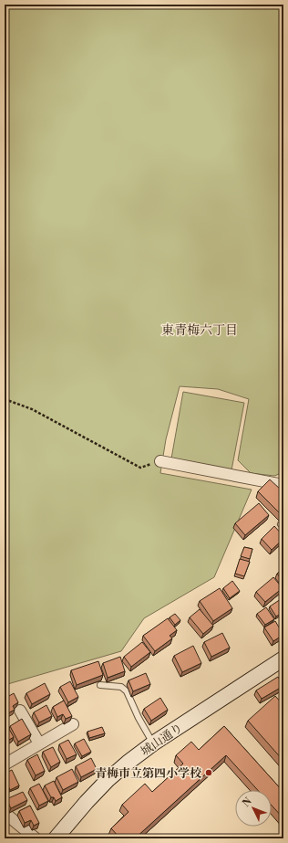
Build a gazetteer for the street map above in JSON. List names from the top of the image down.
{
  "streets": {
    "street": ["城山通り"]
  },
  "districts": ["東青梅六丁目"],
  "places": ["青梅市立第四小学校"],
  "north": "top left"
}
